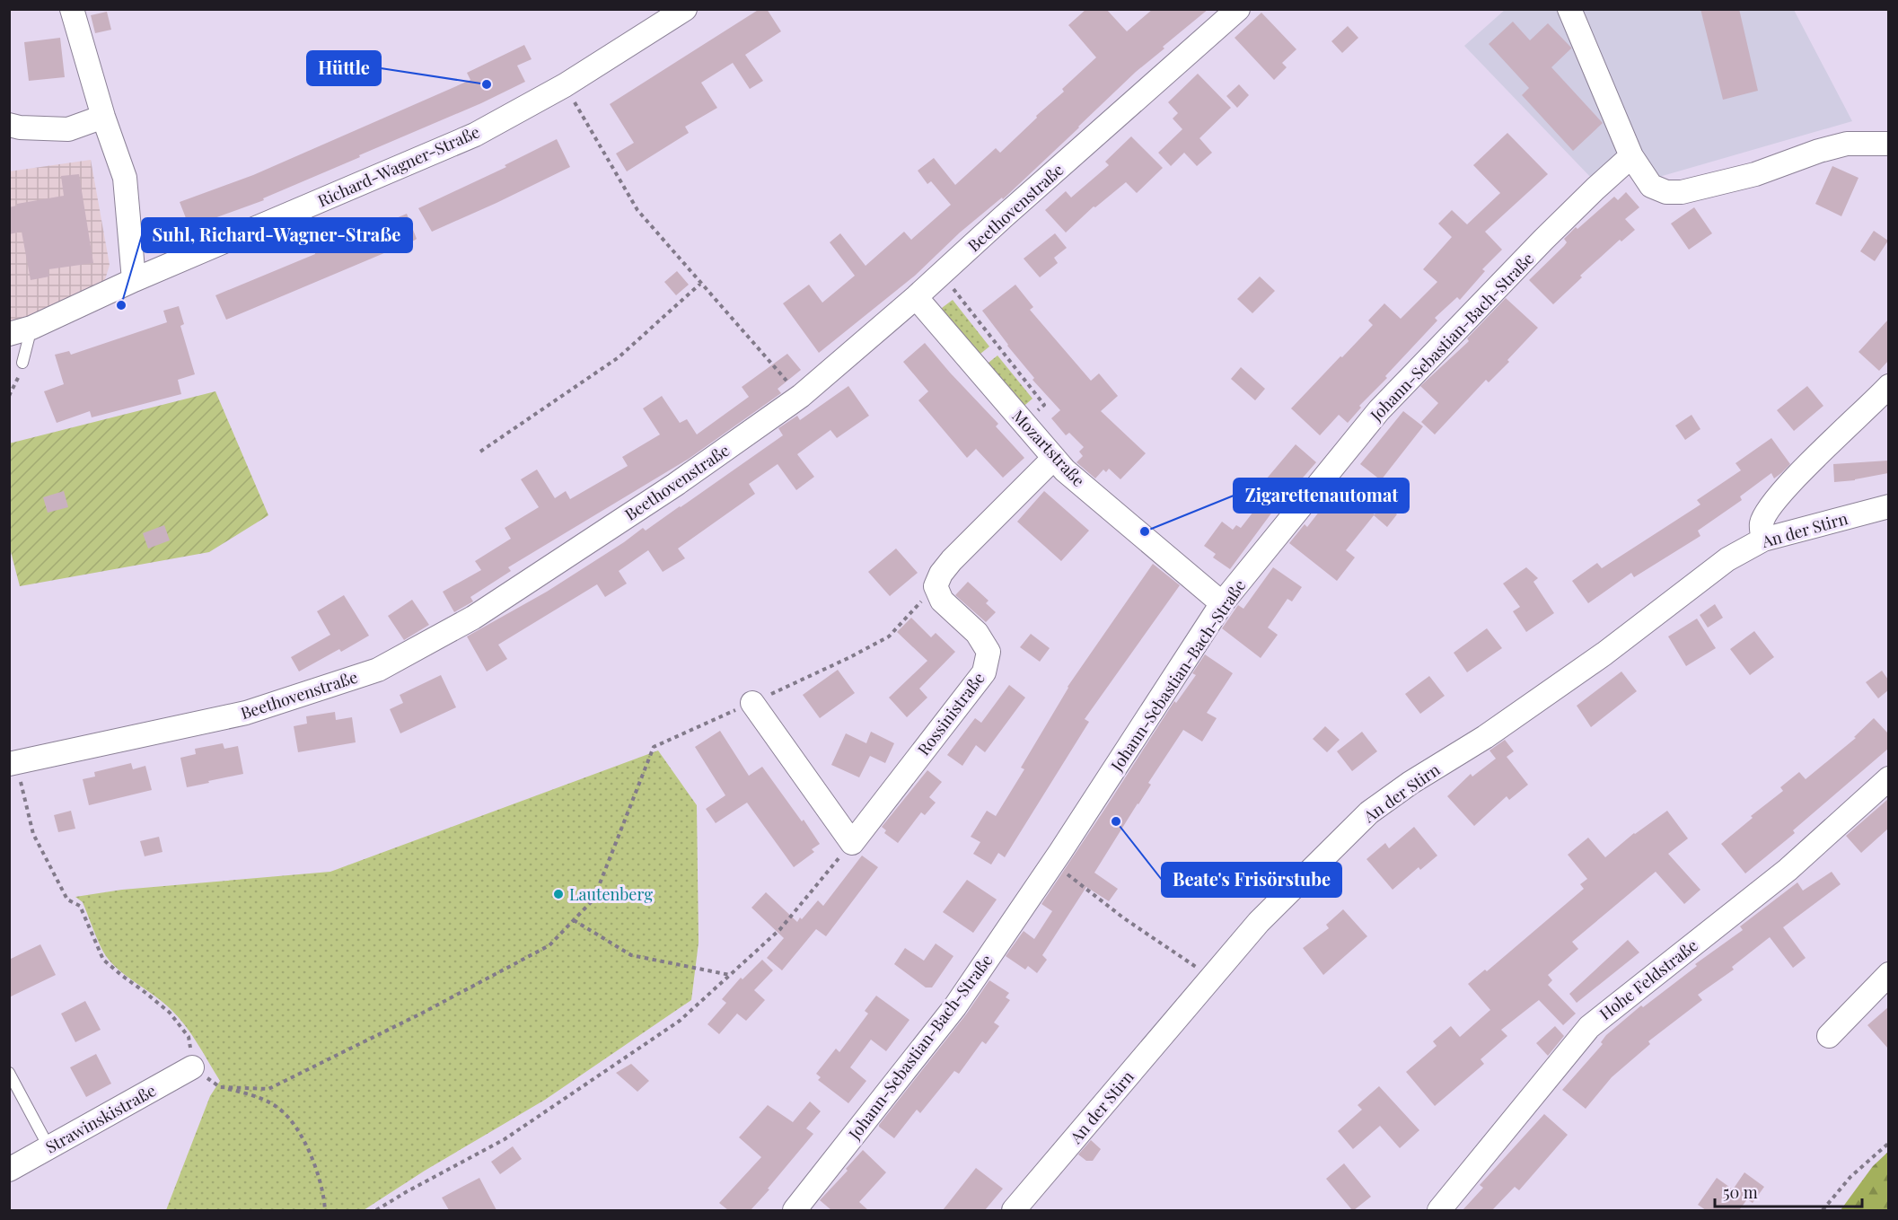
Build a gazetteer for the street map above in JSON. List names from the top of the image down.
{
  "streets": {
    "street": [
      "Richard-Wagner-Straße",
      "Beethovenstraße",
      "Johann-Sebastian-Bach-Straße",
      "Mozartstraße",
      "An der Stirn",
      "Rossinistraße",
      "Hohe Feldstraße",
      "Strawinskistraße"
    ]
  },
  "crossings": [
    ["Beethovenstraße", "Mozartstraße"],
    ["Johann-Sebastian-Bach-Straße", "Mozartstraße"]
  ],
  "places": [
    "Hüttle",
    "Suhl, Richard-Wagner-Straße",
    "Zigarettenautomat",
    "Beate's Frisörstube",
    "Lautenberg"
  ],
  "scale_bar": "50 m"
}
